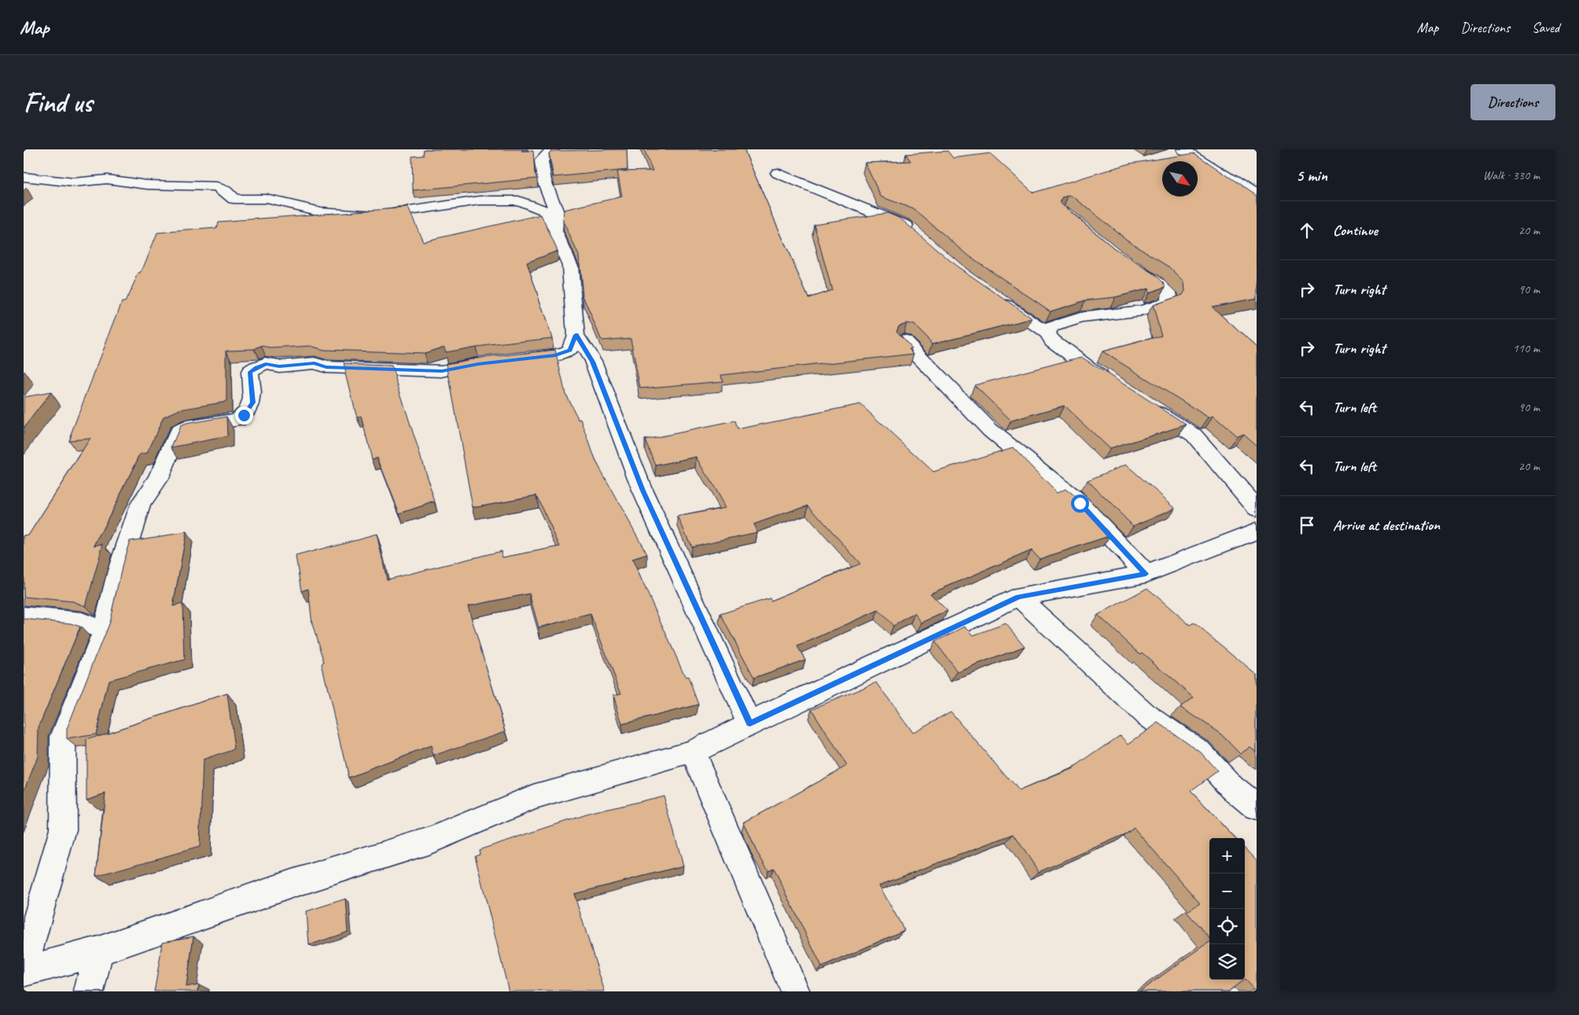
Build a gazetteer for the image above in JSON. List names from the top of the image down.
{
  "north": "bottom right",
  "page": {
    "header": "Map",
    "nav": ["Map", "Directions", "Saved"],
    "buttons": "Directions",
    "title": "Find us",
    "heading": ["5 min", "Walk · 330 m"],
    "list": [
      ["Continue", "20 m"],
      ["Turn right", "90 m"],
      ["Turn right", "110 m"],
      ["Turn left", "90 m"],
      ["Turn left", "20 m"],
      "Arrive at destination"
    ],
    "map_buttons": ["+", "−"]
  }
}
